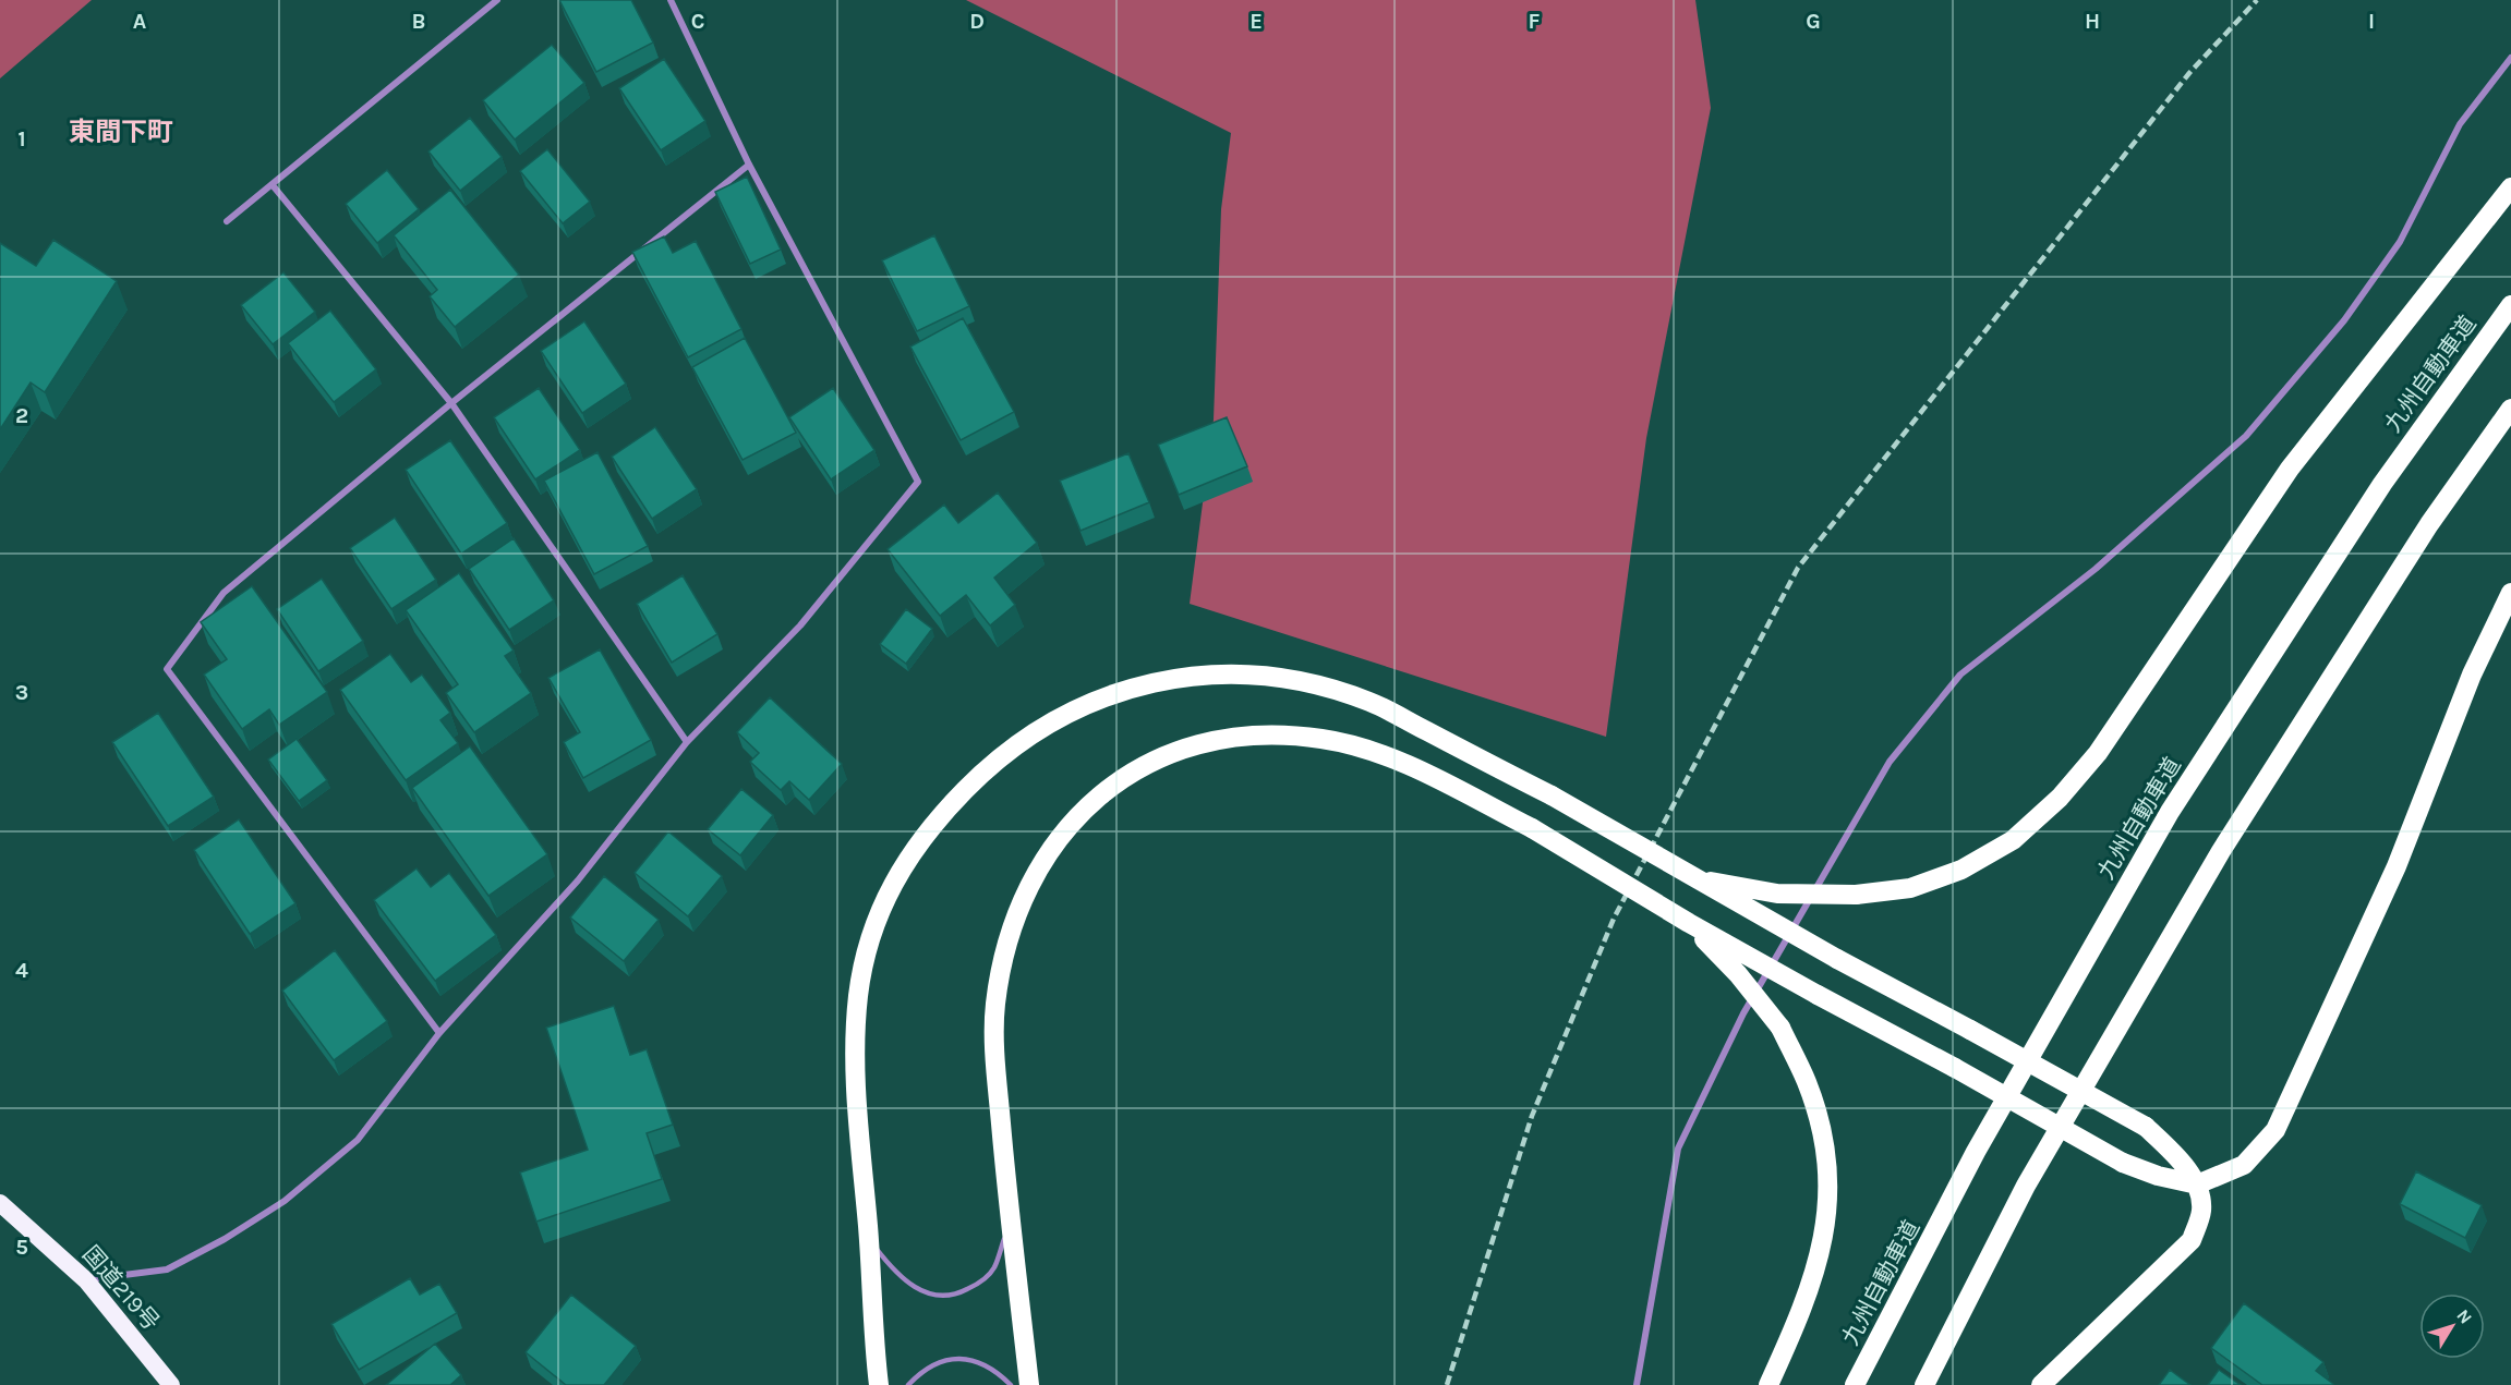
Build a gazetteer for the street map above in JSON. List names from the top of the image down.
{
  "streets": {
    "highway": ["九州自動車道", "国道219号"]
  },
  "districts": ["東間下町"],
  "north": "top right",
  "grid": {
    "columns": [
      "A",
      "B",
      "C",
      "D",
      "E",
      "F",
      "G",
      "H",
      "I"
    ],
    "rows": [
      "1",
      "2",
      "3",
      "4",
      "5"
    ]
  }
}
